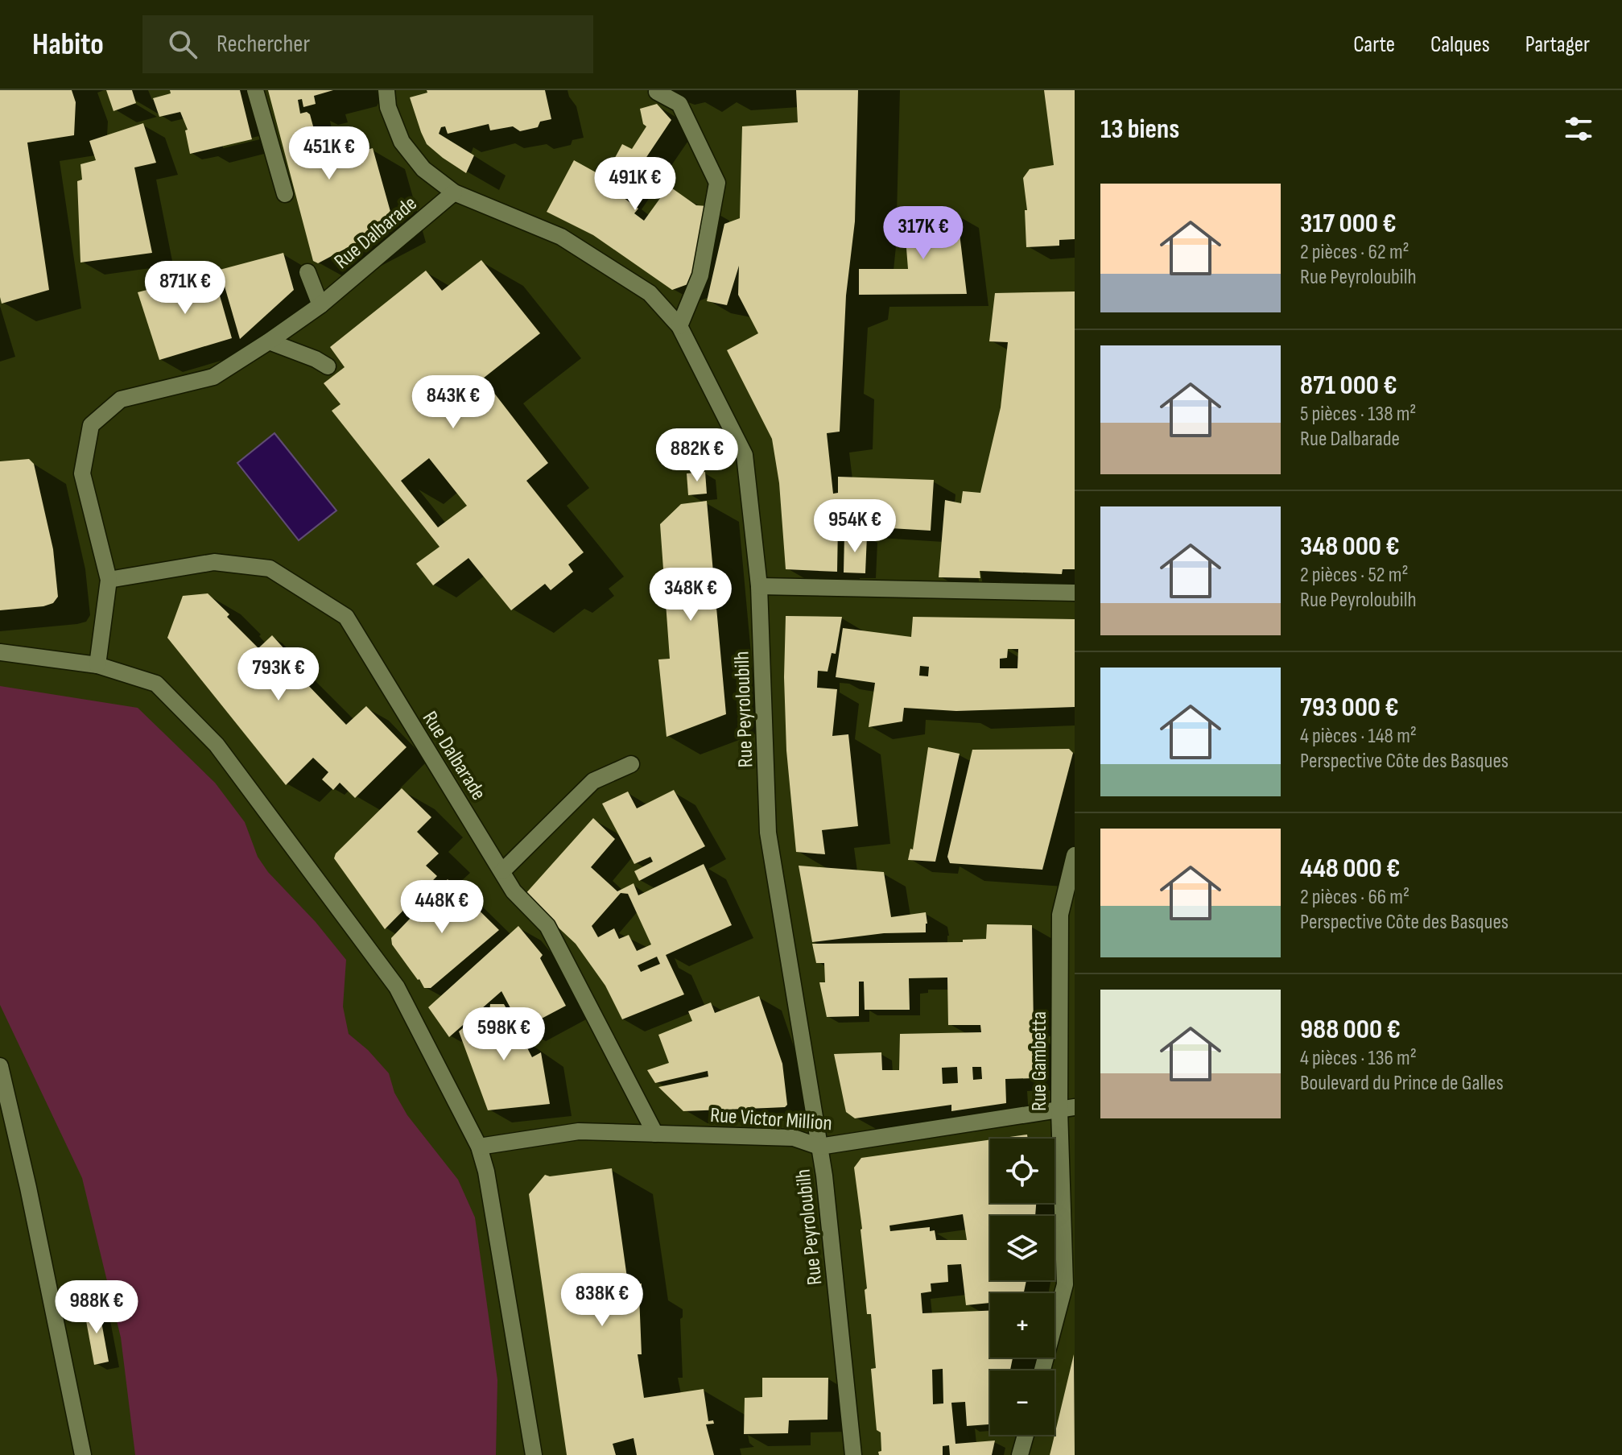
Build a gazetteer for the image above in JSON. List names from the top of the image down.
{
  "streets": {
    "street": [
      "Rue Dalbarade",
      "Rue Peyroloubilh",
      "Rue Gambetta",
      "Rue Victor Million"
    ]
  },
  "crossings": [
    ["Rue Dalbarade", "Rue Peyroloubilh"],
    ["Rue Dalbarade", "Rue Victor Million"],
    ["Rue Peyroloubilh", "Rue Victor Million"],
    ["Rue Gambetta", "Rue Victor Million"]
  ],
  "page": {
    "header": "Habito",
    "search": "Rechercher",
    "nav": ["Carte", "Calques", "Partager"],
    "heading": "13 biens",
    "price": [
      "451K €",
      "491K €",
      "317K €",
      "871K €",
      "843K €",
      "882K €",
      "954K €",
      "348K €",
      "793K €",
      "448K €",
      "598K €",
      "838K €",
      "988K €"
    ],
    "list": [
      {
        "name": "317 000 €",
        "note": "2 pièces · 62 m² · Rue Peyroloubilh"
      },
      {
        "name": "871 000 €",
        "note": "5 pièces · 138 m² · Rue Dalbarade"
      },
      {
        "name": "348 000 €",
        "note": "2 pièces · 52 m² · Rue Peyroloubilh"
      },
      {
        "name": "793 000 €",
        "note": "4 pièces · 148 m² · Perspective Côte des Basques"
      },
      {
        "name": "448 000 €",
        "note": "2 pièces · 66 m² · Perspective Côte des Basques"
      },
      {
        "name": "988 000 €",
        "note": "4 pièces · 136 m² · Boulevard du Prince de Galles"
      }
    ],
    "map_buttons": ["+", "−"]
  }
}
